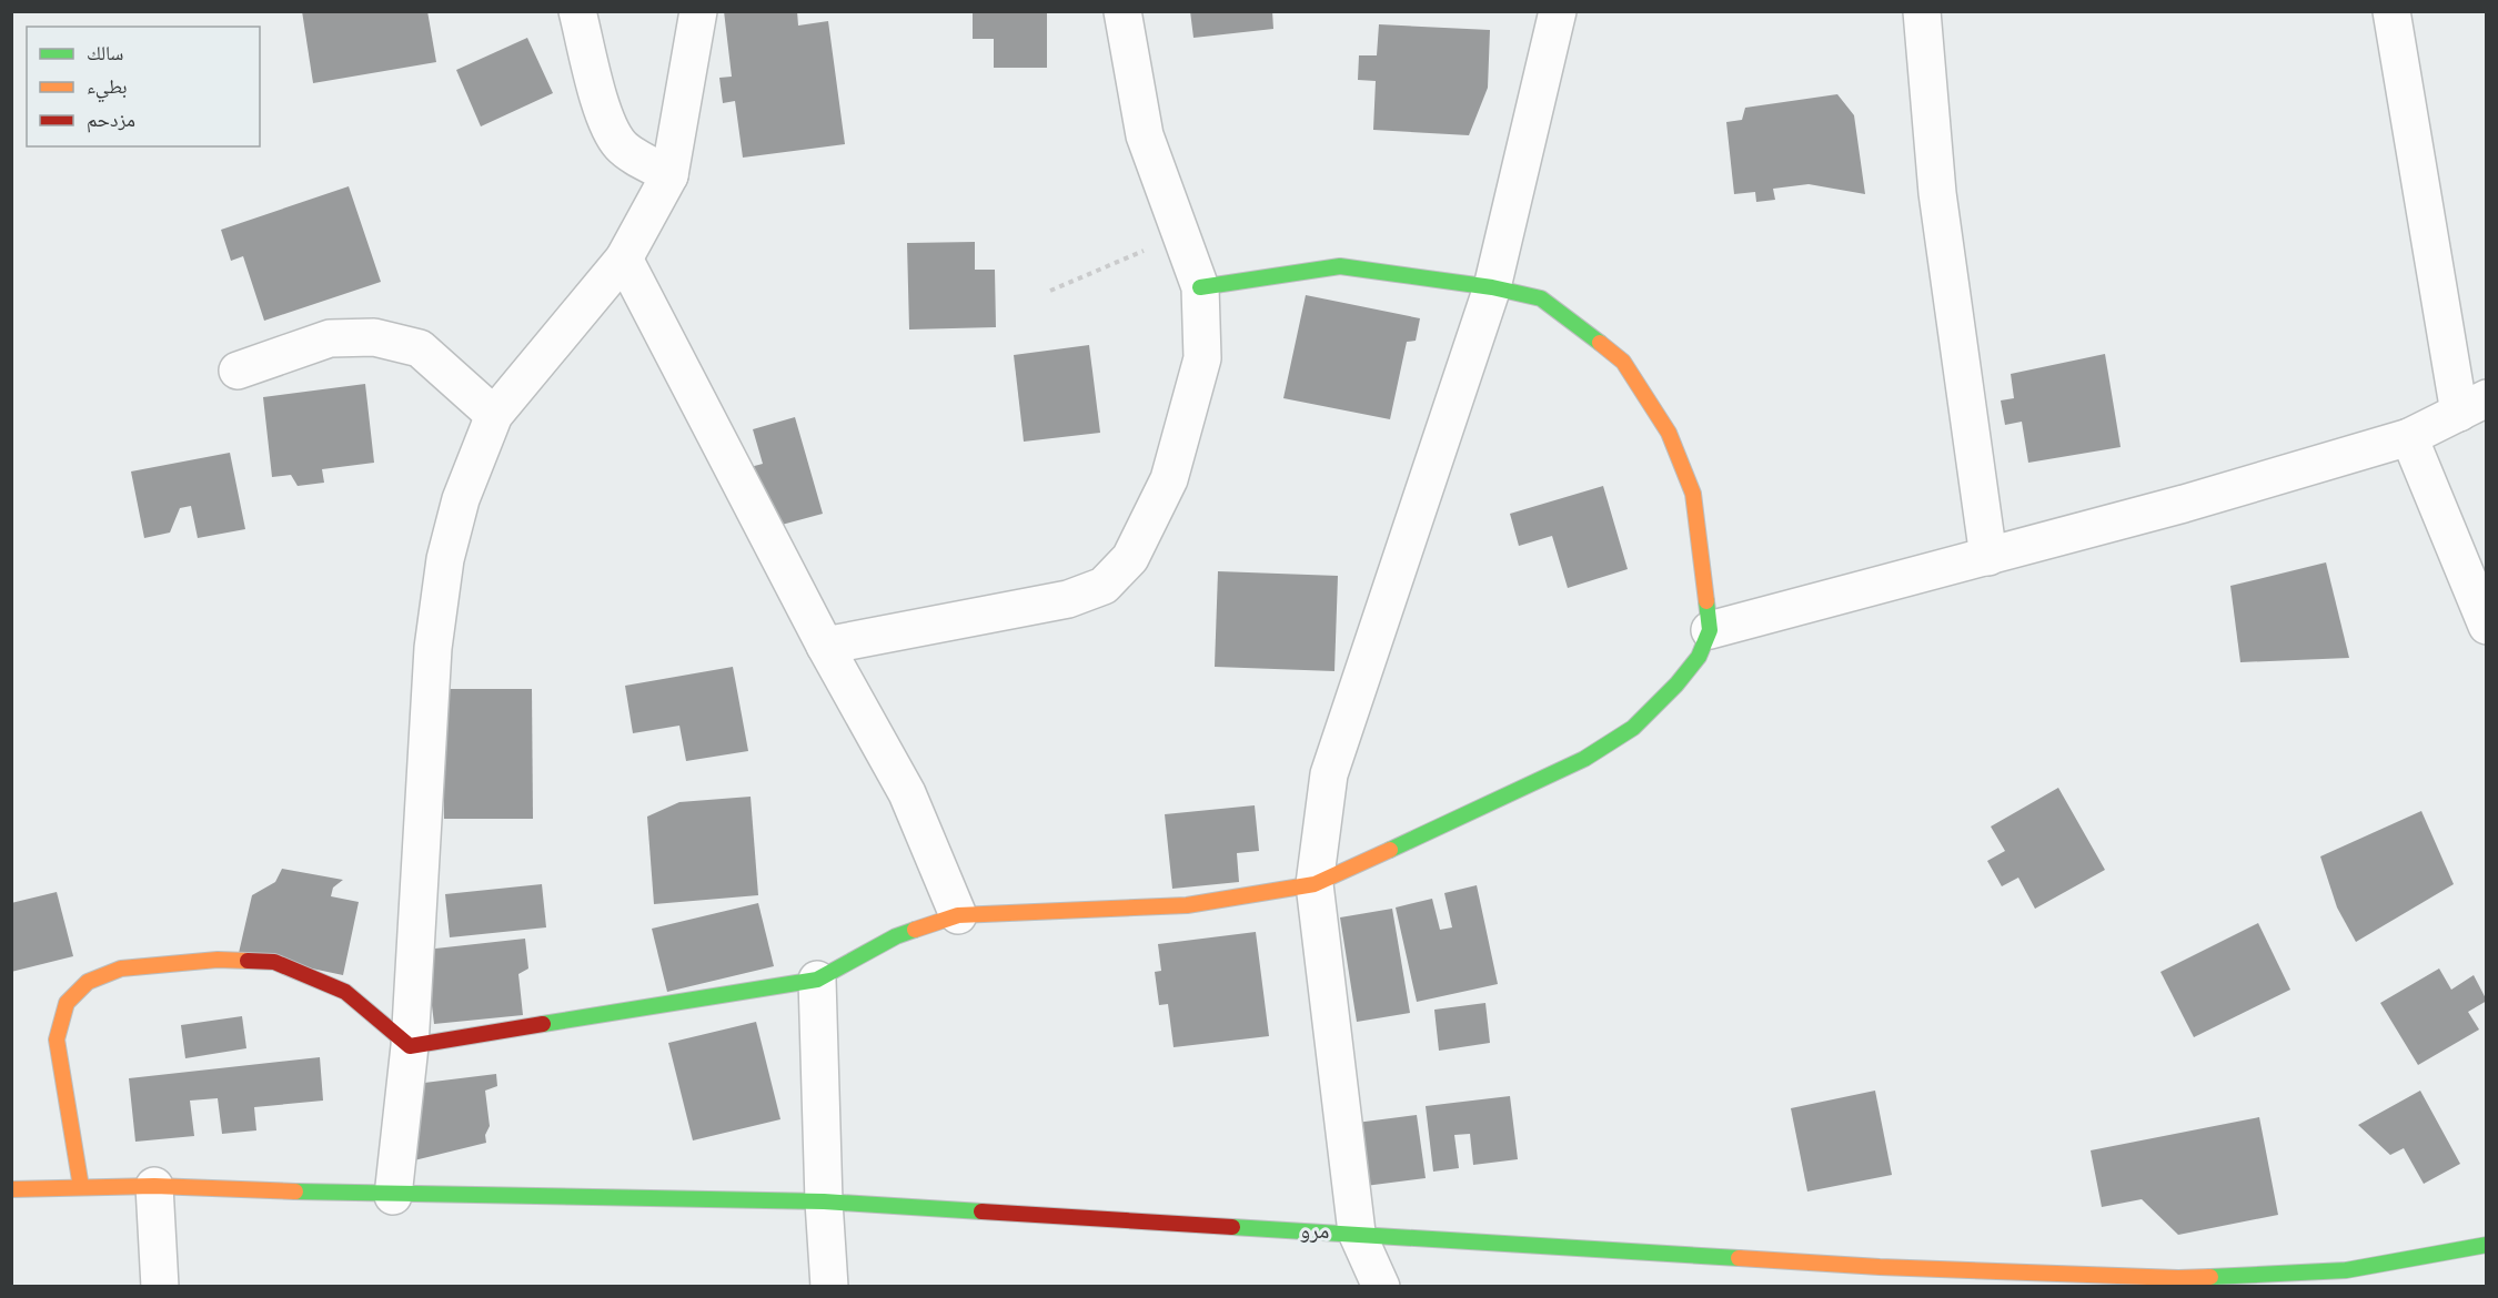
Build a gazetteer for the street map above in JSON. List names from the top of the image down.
{
  "districts": ["مرو"],
  "legend": ["سالك", "بطيء", "مزدحم"]
}
